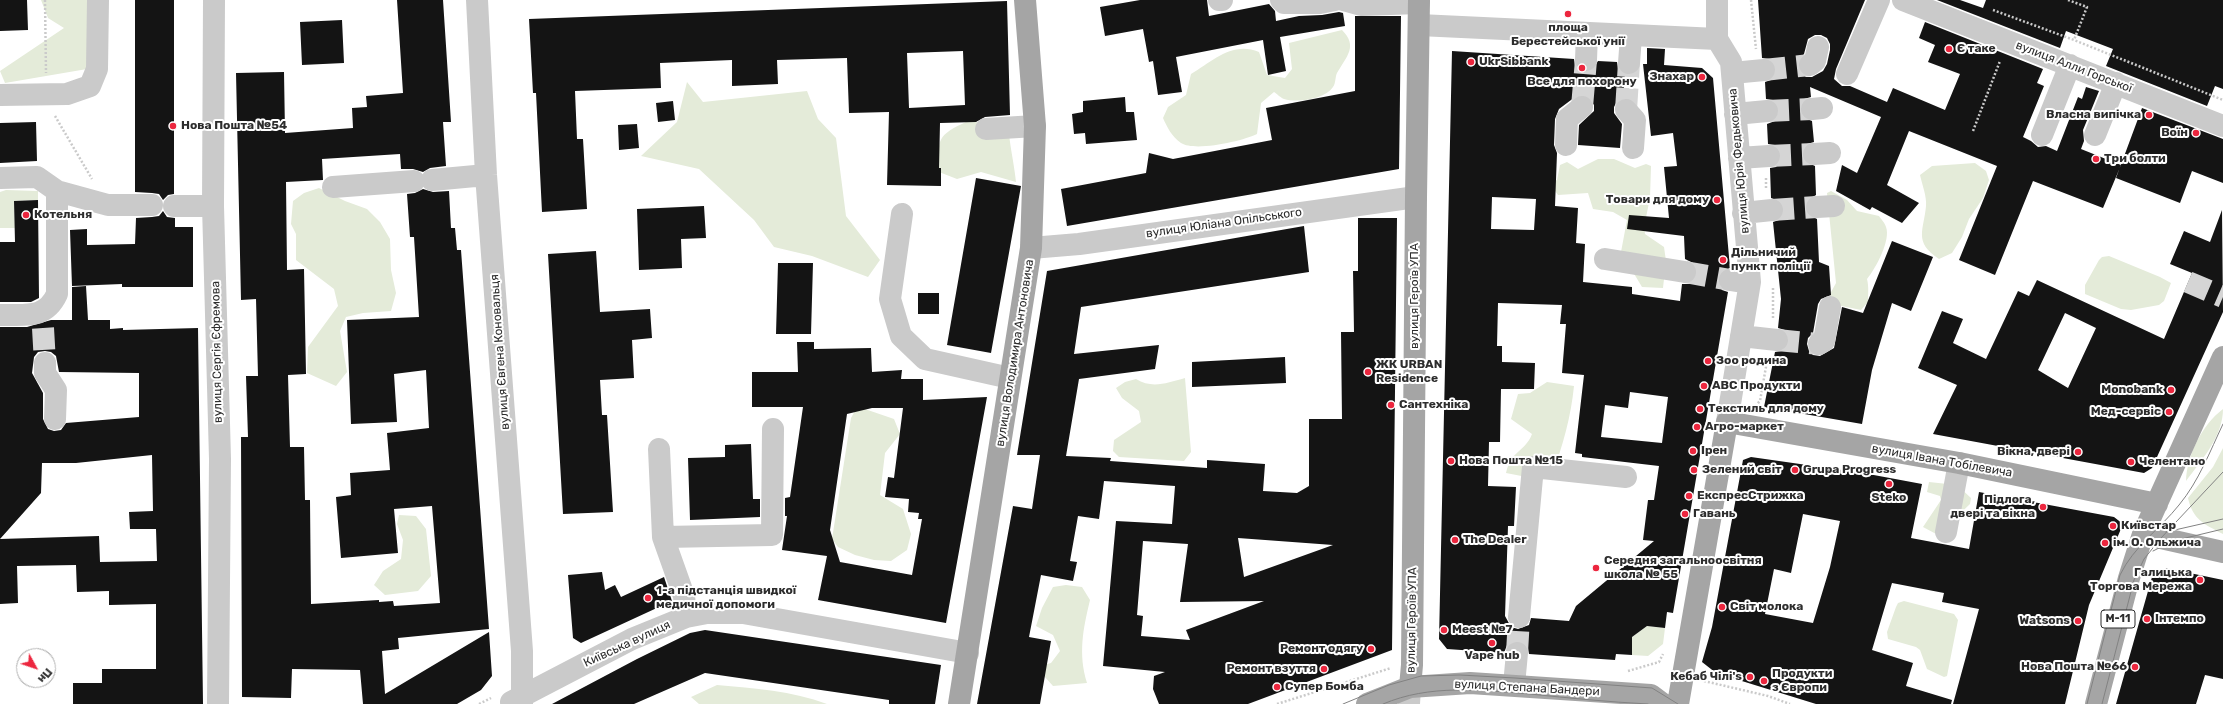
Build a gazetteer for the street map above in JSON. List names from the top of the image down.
{
  "streets": {
    "main road": [
      "вулиця Юрія Федьковича",
      "вулиця Героїв УПА",
      "вулиця Володимира Антоновича",
      "вулиця Івана Тобілевича",
      "М-11",
      "вулиця Степана Бандери"
    ],
    "street": [
      "вулиця Алли Горської",
      "вулиця Юліана Опільського",
      "вулиця Сергія Єфремова",
      "вулиця Євгена Коновальця",
      "Київська вулиця"
    ]
  },
  "crossings": [
    ["вулиця Юрія Федьковича", "вулиця Івана Тобілевича"],
    ["вулиця Юліана Опільського", "вулиця Героїв УПА"],
    ["вулиця Юліана Опільського", "вулиця Володимира Антоновича"],
    ["вулиця Героїв УПА", "вулиця Степана Бандери"],
    ["вулиця Євгена Коновальця", "Київська вулиця"],
    ["вулиця Володимира Антоновича", "Київська вулиця"],
    ["вулиця Івана Тобілевича", "М-11"]
  ],
  "places": [
    "площа Берестейської унії",
    "Є таке",
    "UkrSibbank",
    "Все для похорону",
    "Знахар",
    "Власна випічка",
    "Нова Пошта №54",
    "Воїн",
    "Три болти",
    "Товари для дому",
    "Котельня",
    "Дільничий пункт поліції",
    "Зоо родина",
    "ЖК URBAN Residence",
    "ABC Продукти",
    "Monobank",
    "Сантехніка",
    "Текстиль для дому",
    "Мед-сервіс",
    "Агро-маркет",
    "Ірен",
    "Вікна, двері",
    "Нова Пошта №15",
    "Челентано",
    "Зелений світ",
    "Grupa Progress",
    "Steko",
    "ЕкспресСтрижка",
    "Підлога, двері та вікна",
    "Гавань",
    "Київстар",
    "The Dealer",
    "ім. О. Ольжича",
    "Середня загальноосвітня школа № 55",
    "Галицька Торгова Мережа",
    "1-а підстанція швидкої медичної допомоги",
    "Світ молока",
    "Інтемпо",
    "Watsons",
    "Meest №7",
    "Vape hub",
    "Ремонт одягу",
    "Нова Пошта №66",
    "Ремонт взуття",
    "Кебаб Чілі's",
    "Продукти з Європи",
    "Супер Бомба"
  ],
  "north": "bottom right"
}
